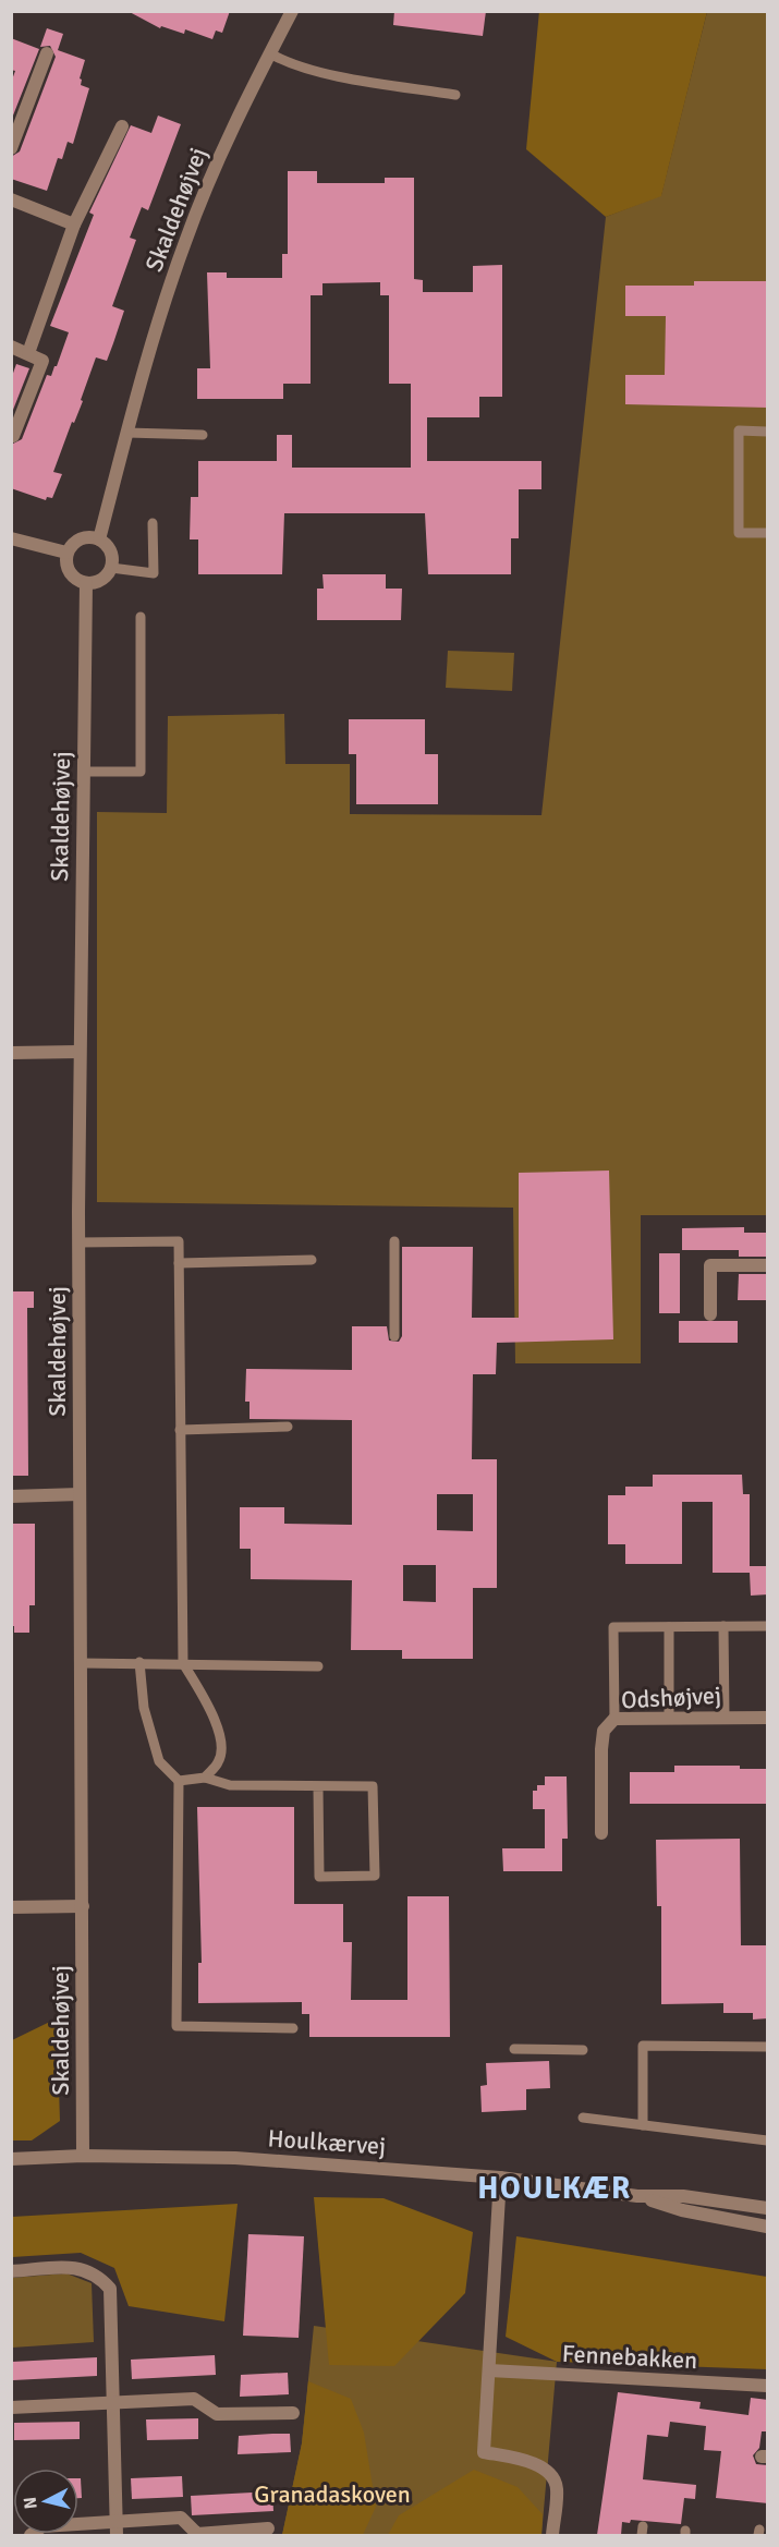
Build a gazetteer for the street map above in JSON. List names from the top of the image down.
{
  "streets": {
    "street": [
      "Skaldehøjvej",
      "Odshøjvej",
      "Houlkærvej",
      "Fennebakken"
    ]
  },
  "crossings": [
    ["Skaldehøjvej", "Houlkærvej"]
  ],
  "districts": ["HOULKÆR"],
  "parks": ["Granadaskoven"],
  "north": "left"
}
